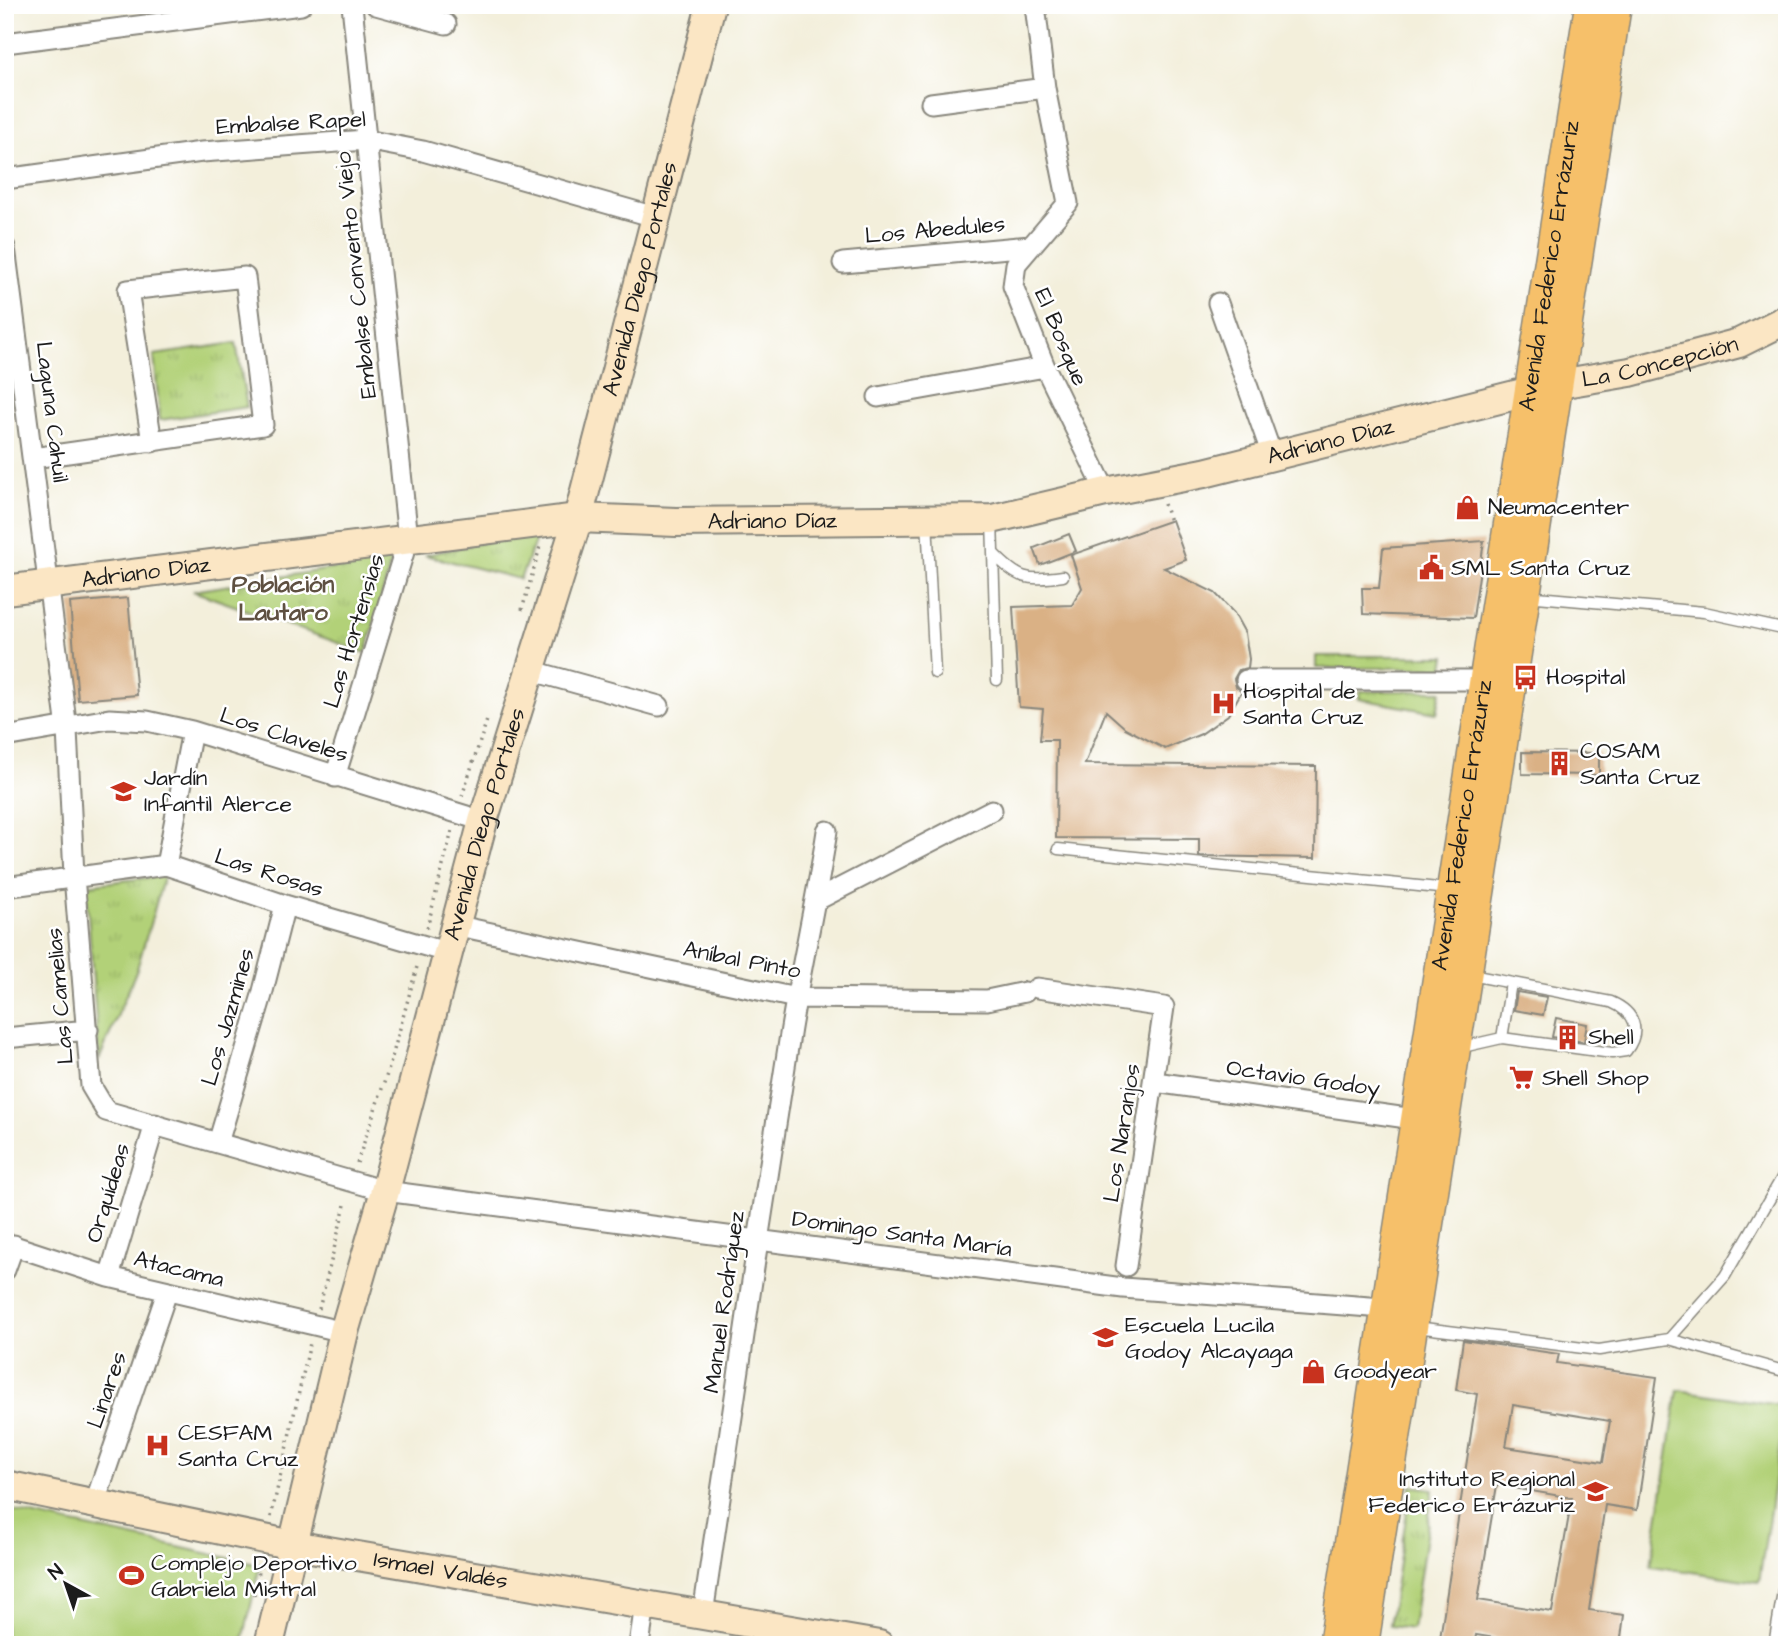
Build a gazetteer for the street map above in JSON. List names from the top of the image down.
{
  "streets": {
    "main road": [
      "Avenida Federico Errázuriz",
      "Avenida Diego Portales",
      "La Concepción",
      "Adriano Díaz",
      "Ismael Valdés"
    ],
    "street": [
      "Embalse Rapel",
      "Los Abedules",
      "Embalse Convento Viejo",
      "El Bosque",
      "Laguna Cahuil",
      "Las Hortensias",
      "Los Claveles",
      "Las Rosas",
      "Aníbal Pinto",
      "Las Camelias",
      "Los Jazmines",
      "Octavio Godoy",
      "Los Naranjos",
      "Orquídeas",
      "Domingo Santa María",
      "Atacama",
      "Manuel Rodríguez",
      "Linares"
    ]
  },
  "crossings": [
    ["Embalse Rapel", "Embalse Convento Viejo"],
    ["Embalse Rapel", "Avenida Diego Portales"],
    ["Los Abedules", "El Bosque"],
    ["Avenida Federico Errázuriz", "La Concepción"],
    ["Avenida Federico Errázuriz", "Adriano Díaz"],
    ["Avenida Federico Errázuriz", "Octavio Godoy"],
    ["Avenida Federico Errázuriz", "Domingo Santa María"],
    ["Embalse Convento Viejo", "Adriano Díaz"],
    ["Embalse Convento Viejo", "Las Hortensias"],
    ["Avenida Diego Portales", "Adriano Díaz"],
    ["Avenida Diego Portales", "Los Claveles"],
    ["Avenida Diego Portales", "Las Rosas"],
    ["Avenida Diego Portales", "Aníbal Pinto"],
    ["Avenida Diego Portales", "Las Camelias"],
    ["Avenida Diego Portales", "Domingo Santa María"],
    ["Avenida Diego Portales", "Atacama"],
    ["Avenida Diego Portales", "Ismael Valdés"],
    ["El Bosque", "Adriano Díaz"],
    ["La Concepción", "Adriano Díaz"],
    ["Laguna Cahuil", "Adriano Díaz"],
    ["Laguna Cahuil", "Las Camelias"],
    ["Adriano Díaz", "Las Hortensias"],
    ["Adriano Díaz", "Las Camelias"],
    ["Las Hortensias", "Los Claveles"],
    ["Los Claveles", "Las Camelias"],
    ["Las Rosas", "Las Camelias"],
    ["Las Rosas", "Los Jazmines"],
    ["Aníbal Pinto", "Los Naranjos"],
    ["Aníbal Pinto", "Manuel Rodríguez"],
    ["Las Camelias", "Los Jazmines"],
    ["Las Camelias", "Orquídeas"],
    ["Las Camelias", "Domingo Santa María"],
    ["Octavio Godoy", "Los Naranjos"],
    ["Orquídeas", "Atacama"],
    ["Domingo Santa María", "Manuel Rodríguez"],
    ["Atacama", "Linares"],
    ["Manuel Rodríguez", "Ismael Valdés"],
    ["Linares", "Ismael Valdés"]
  ],
  "districts": ["Población Lautaro"],
  "places": {
    "shop": ["Neumacenter", "Goodyear"],
    "public building": ["SML Santa Cruz"],
    "bus stop": ["Hospital"],
    "hospital": ["Hospital de Santa Cruz", "CESFAM Santa Cruz"],
    "building": ["COSAM Santa Cruz", "Shell"],
    "school or university": ["Jardín Infantil Alerce", "Escuela Lucila Godoy Alcayaga", "Instituto Regional Federico Errázuriz"],
    "supermarket": ["Shell Shop"],
    "sports": ["Complejo Deportivo Gabriela Mistral"]
  },
  "north": "top left"
}
